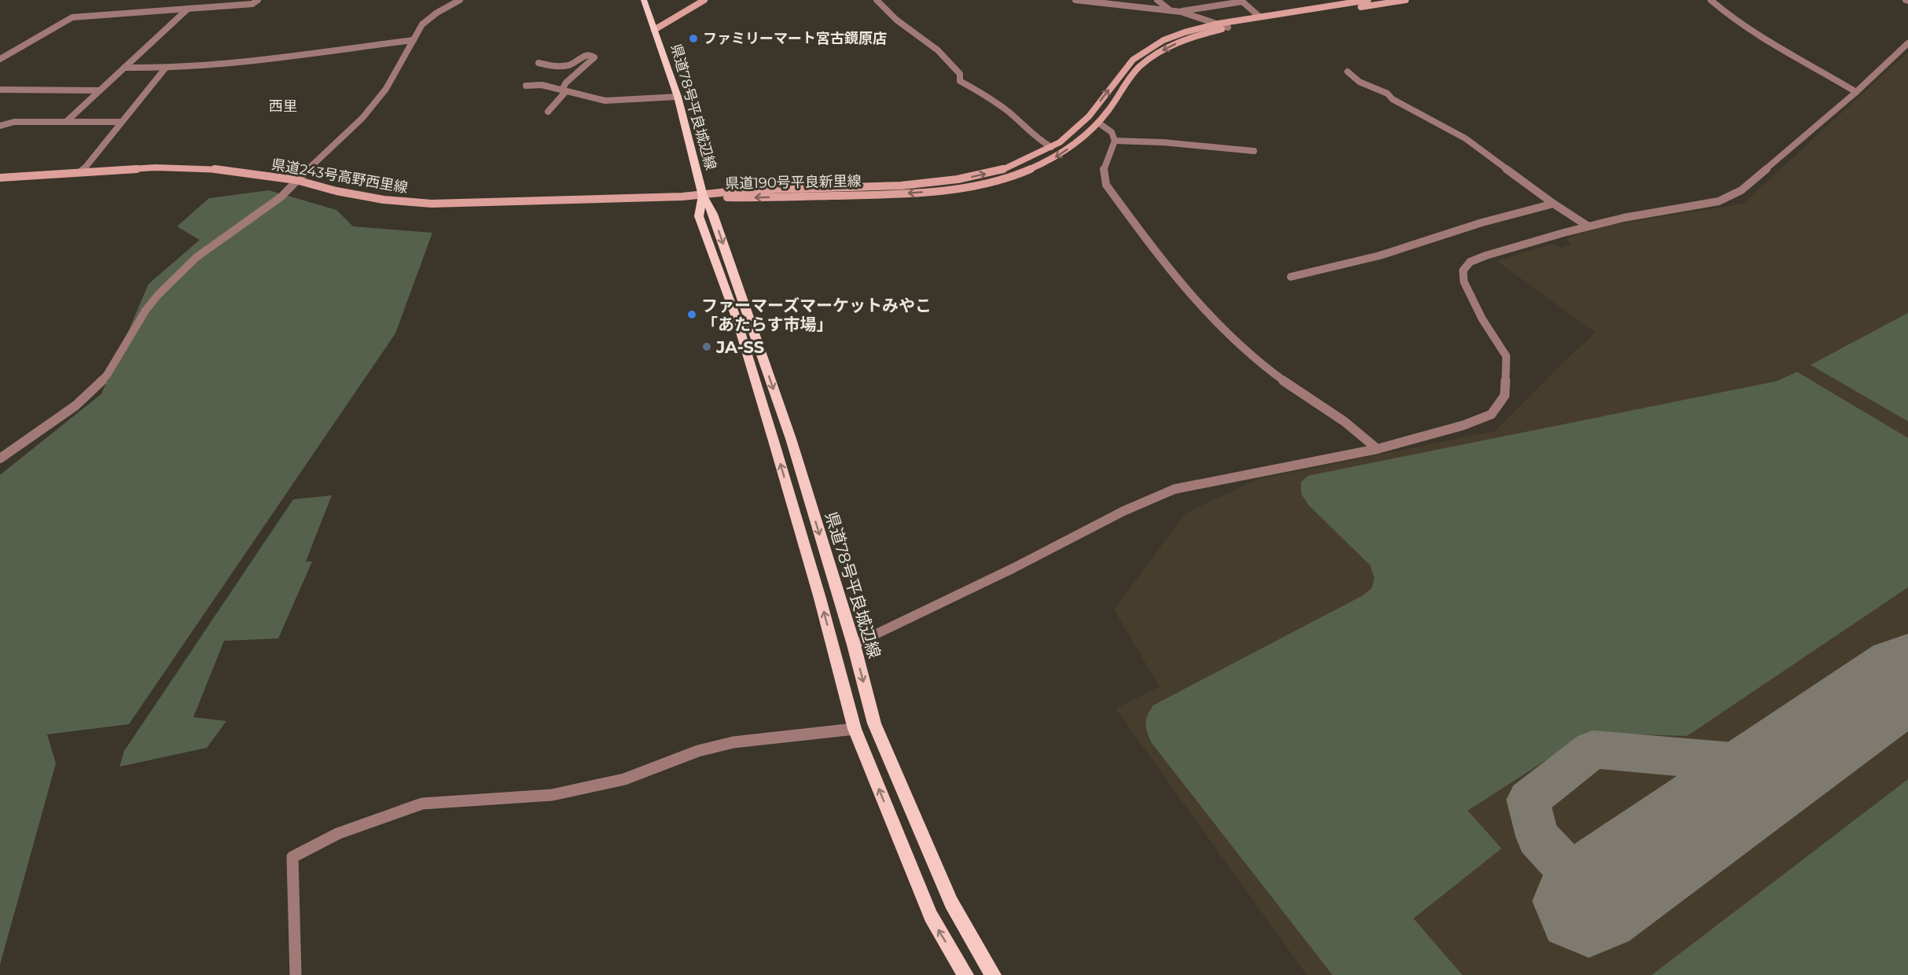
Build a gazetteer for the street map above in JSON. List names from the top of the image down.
{
  "streets": {
    "main road": ["県道78号平良城辺線", "県道243号高野西里線", "県道190号平良新里線"]
  },
  "crossings": [
    ["県道78号平良城辺線", "県道243号高野西里線"],
    ["県道78号平良城辺線", "県道190号平良新里線"],
    ["県道243号高野西里線", "県道190号平良新里線"]
  ],
  "districts": ["西里"],
  "places": ["ファミリーマート宮古鏡原店", "ファーマーズマーケットみやこ 「あたらす市場」", "JA-SS"]
}
